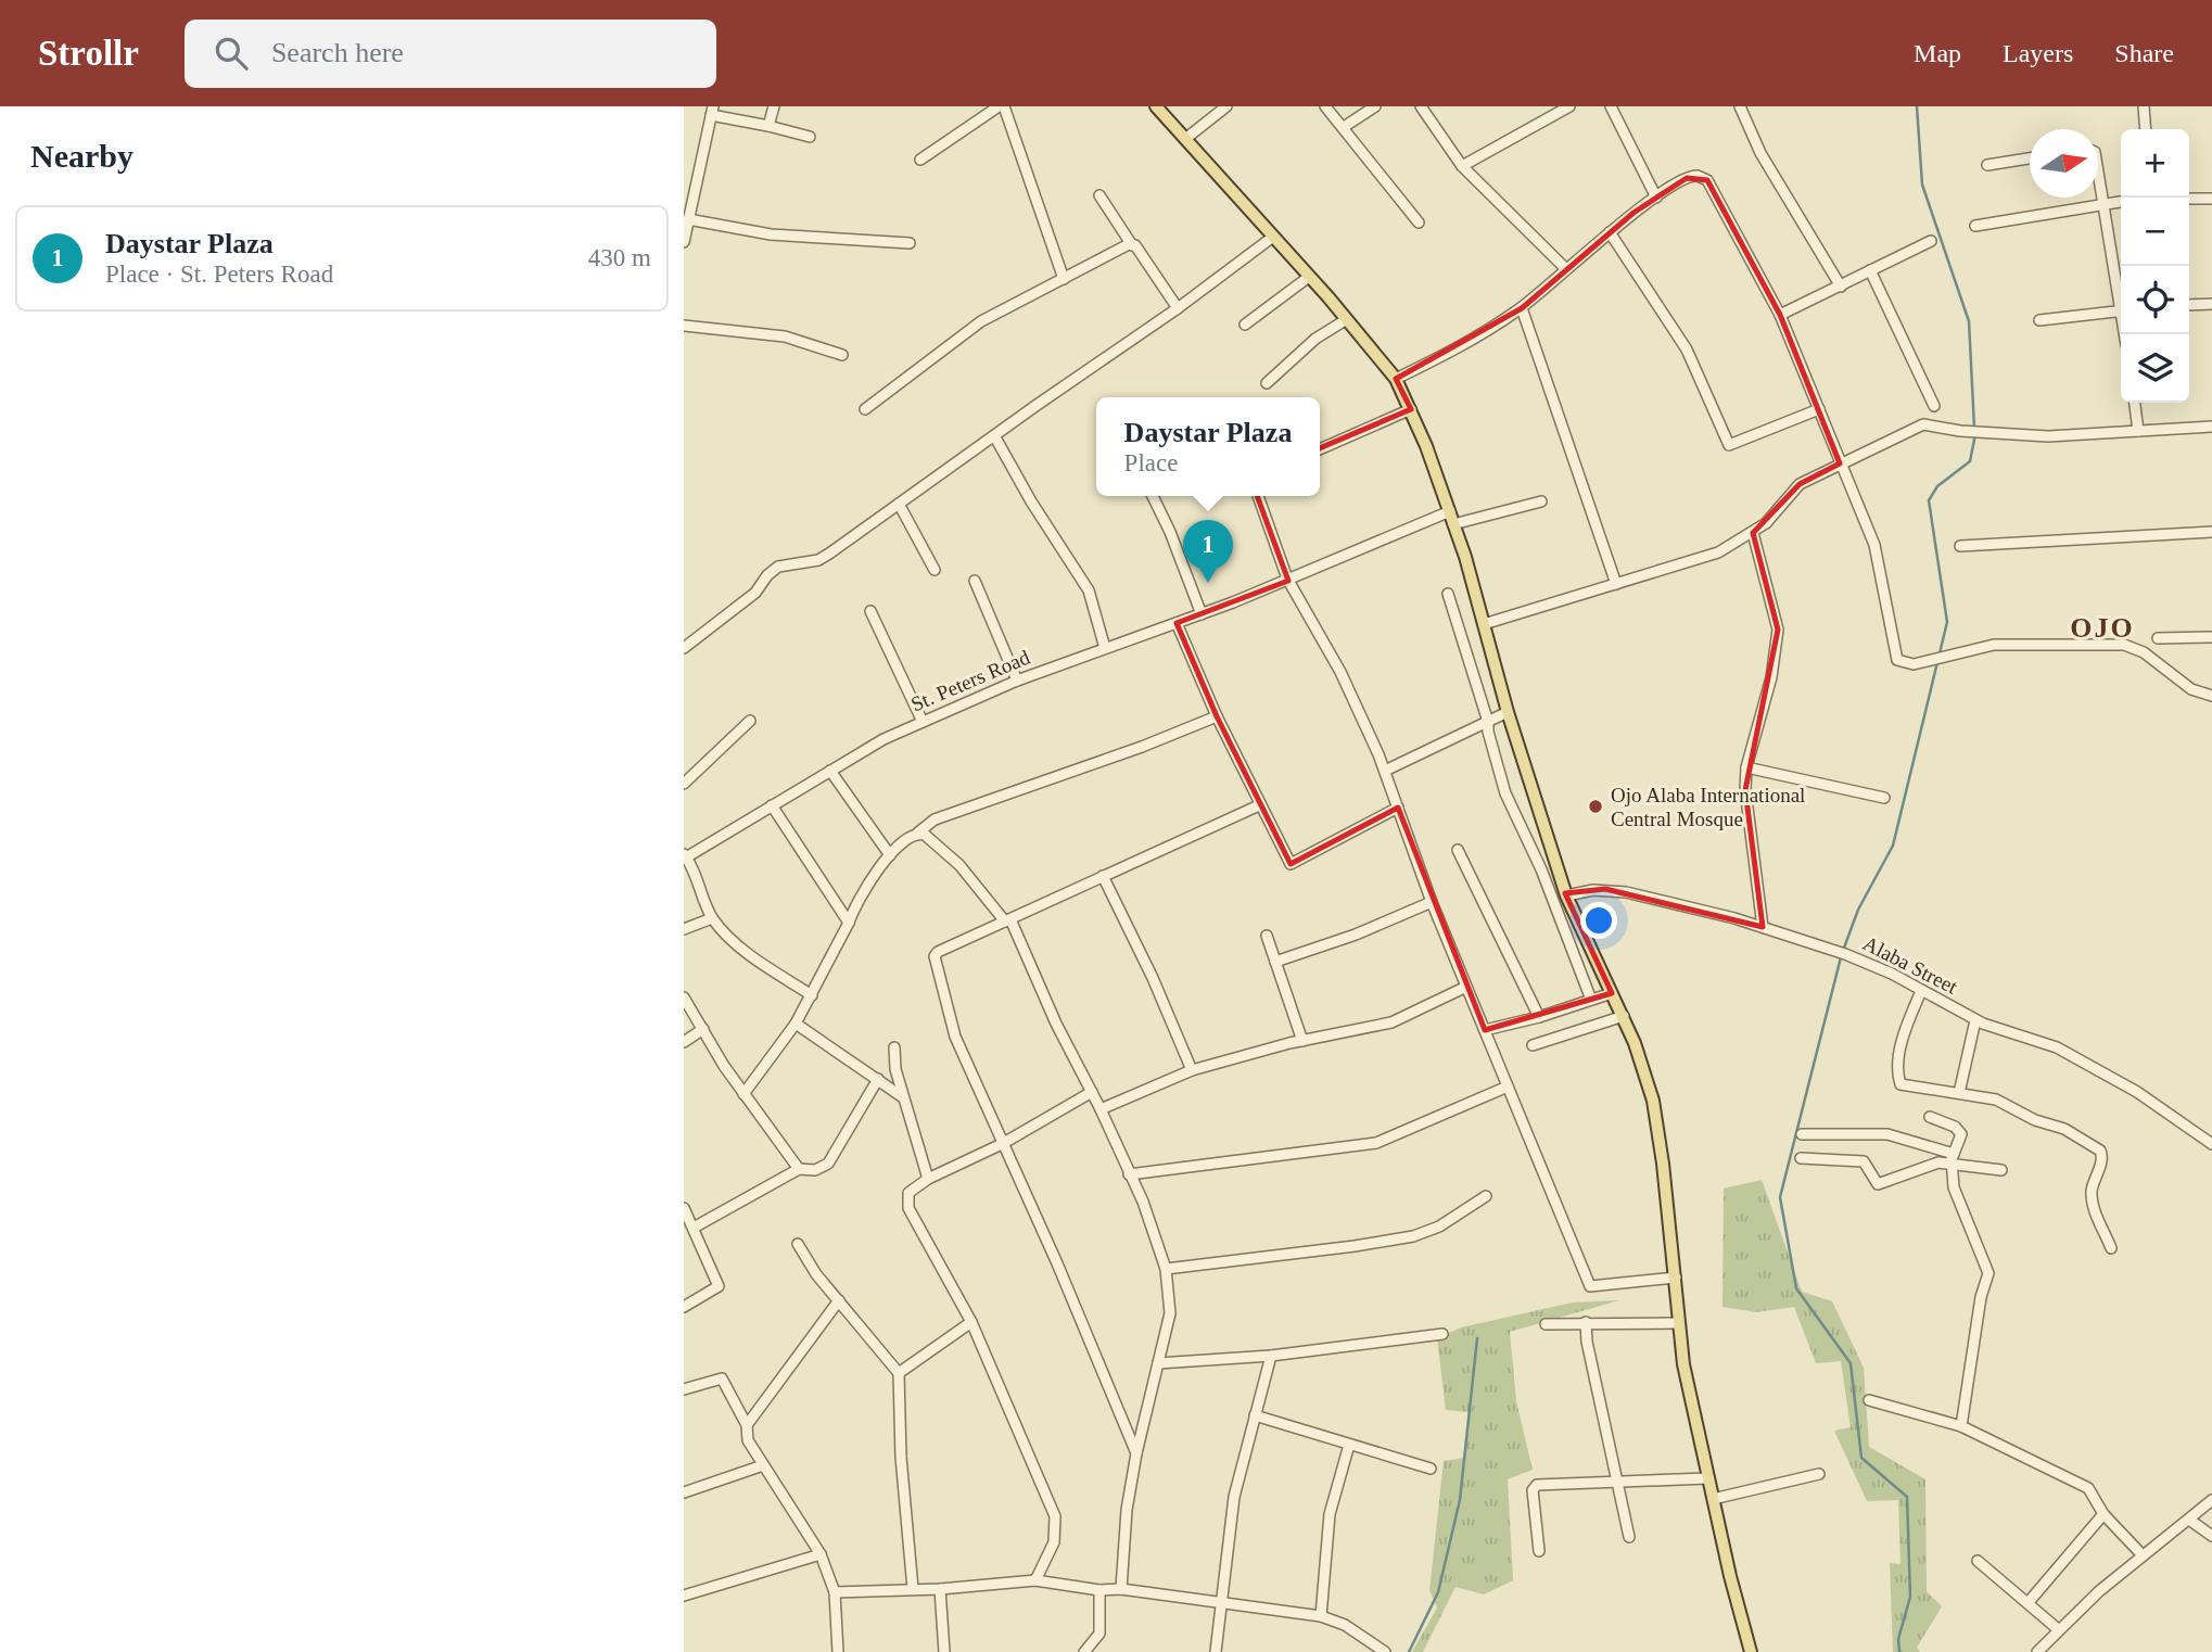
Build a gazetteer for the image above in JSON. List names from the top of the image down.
{
  "streets": {
    "street": ["St. Peters Road", "Alaba Street"]
  },
  "districts": ["OJO"],
  "places": ["Ojo Alaba International Central Mosque"],
  "north": "right",
  "page": {
    "header": "Strollr",
    "search": "Search here",
    "nav": ["Map", "Layers", "Share"],
    "heading": "Nearby",
    "map_buttons": ["+", "−"],
    "list": [
      {
        "mark": "1",
        "name": "Daystar Plaza",
        "note": "Place · St. Peters Road",
        "value": "430 m"
      }
    ],
    "popup": ["Daystar Plaza", "Place"],
    "pins": "1"
  }
}
